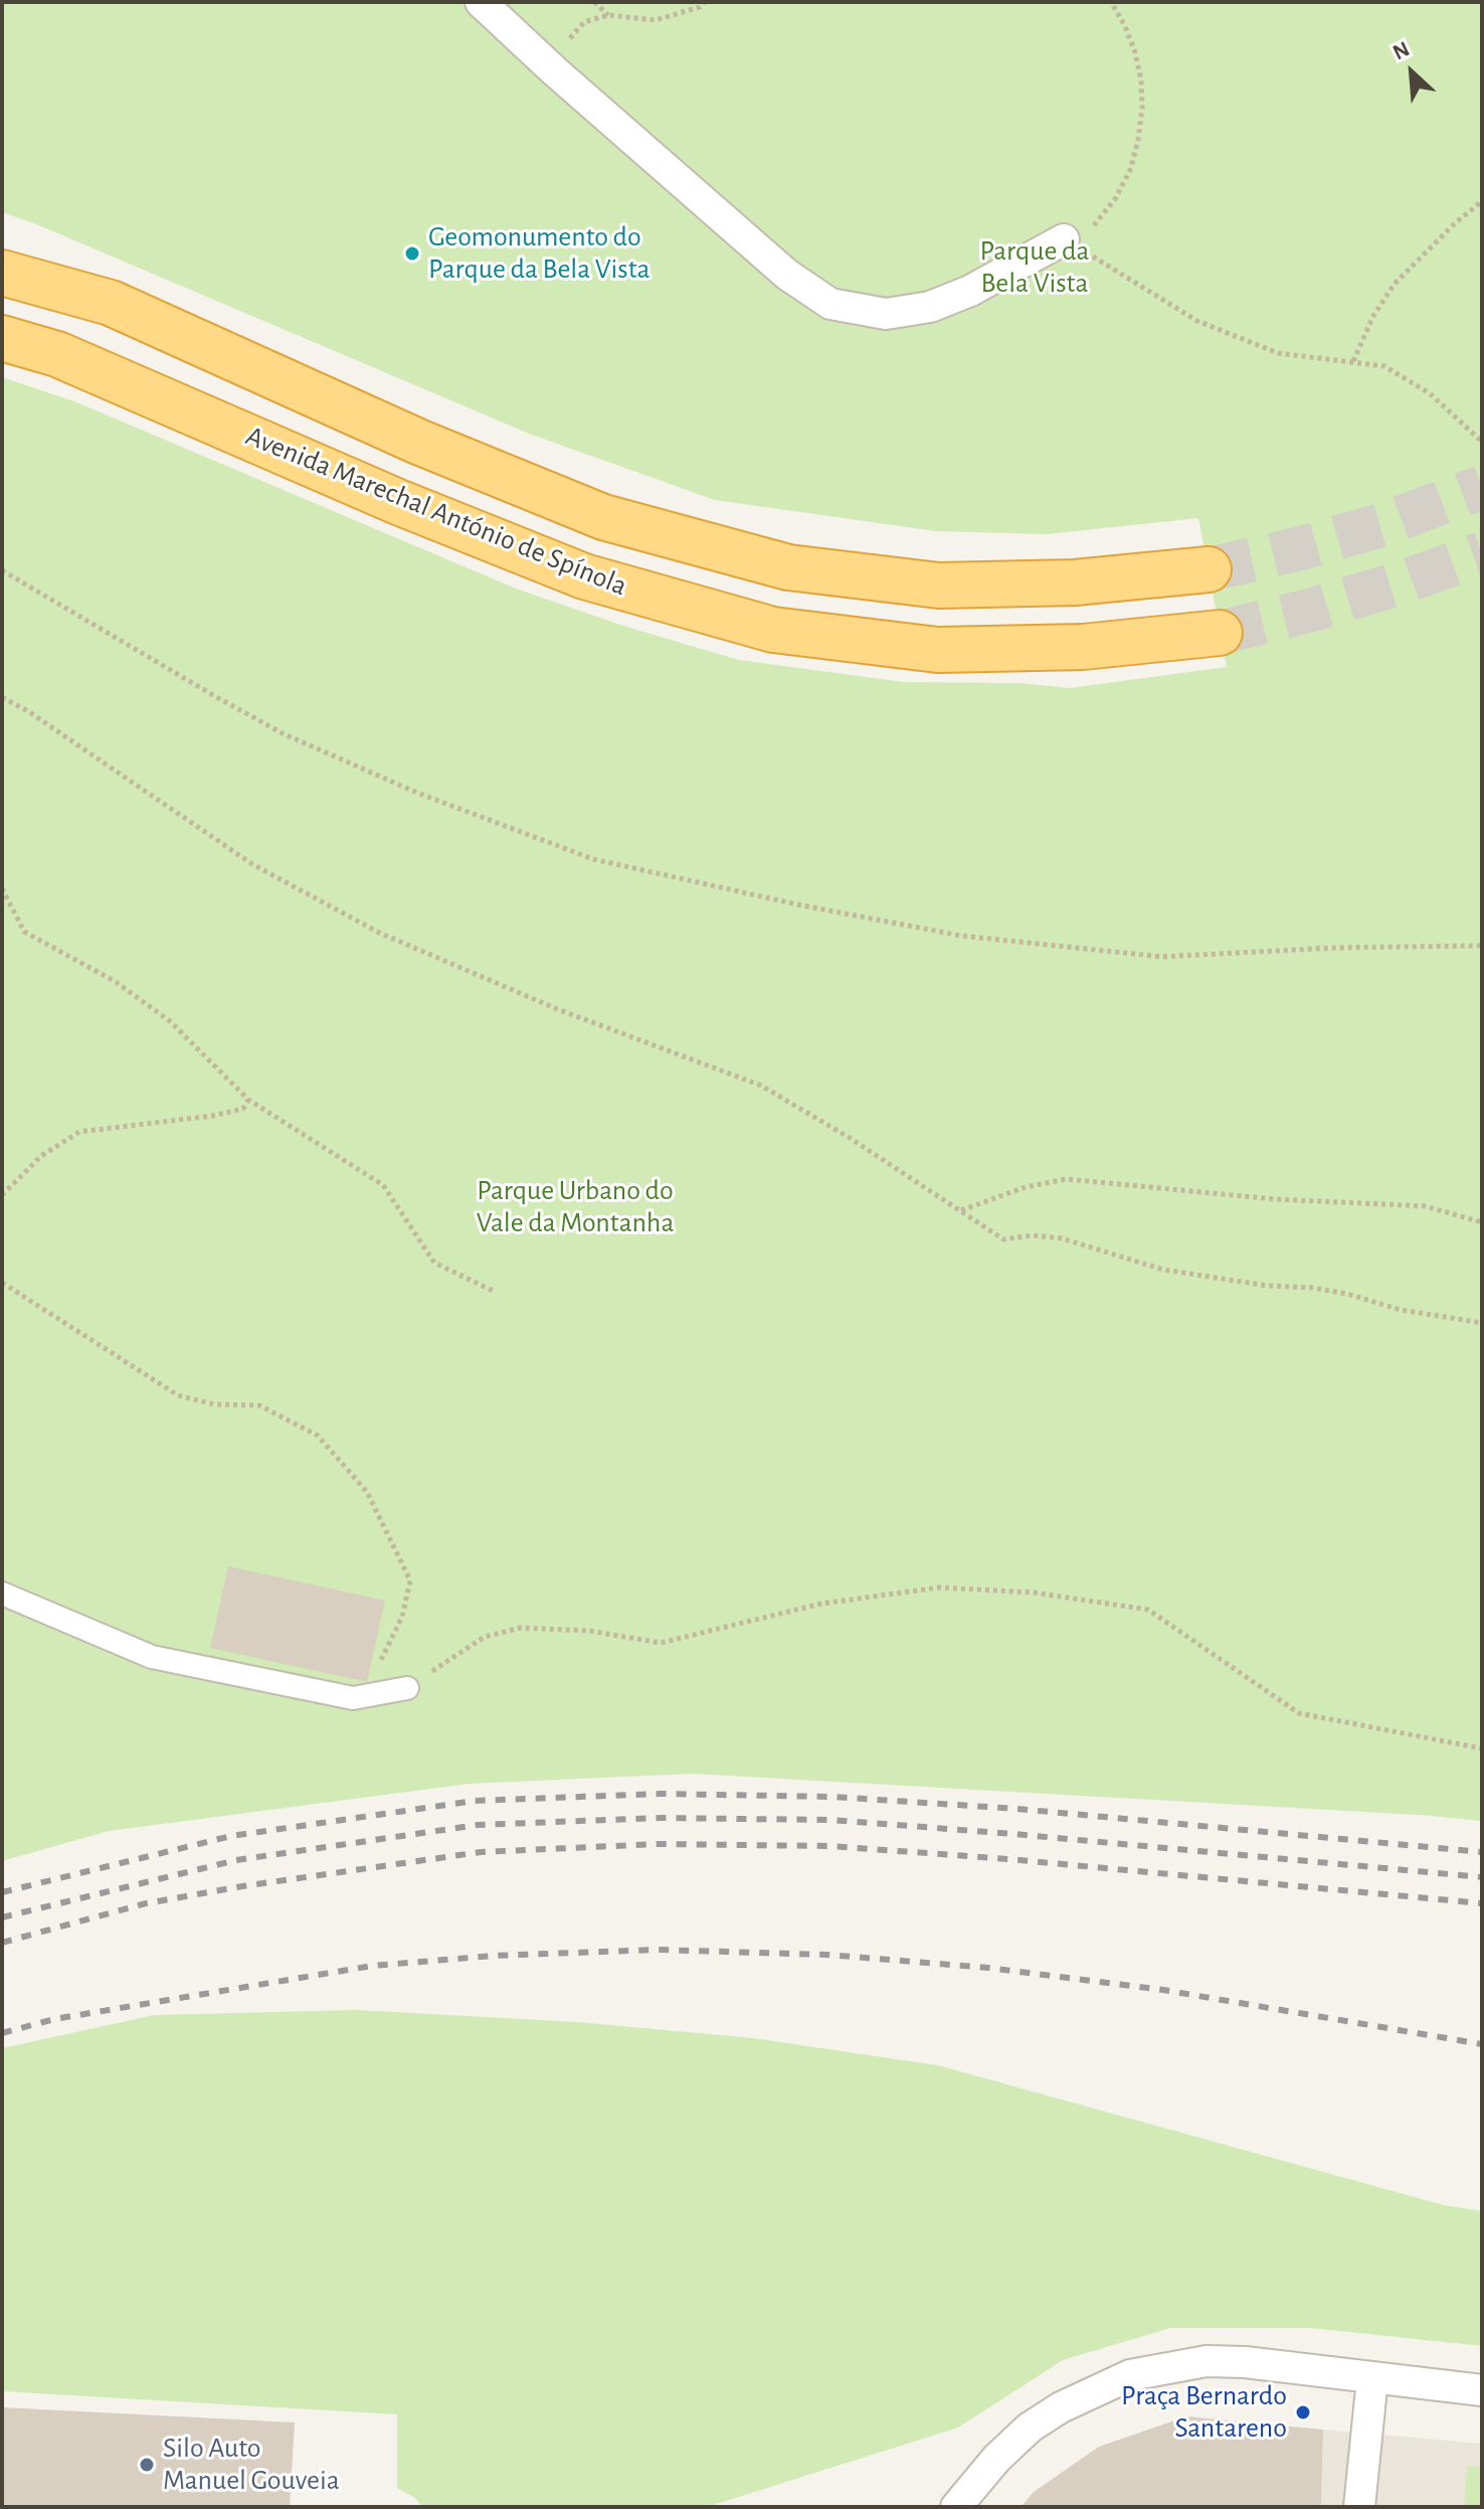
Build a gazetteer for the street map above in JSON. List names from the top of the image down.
{
  "streets": {
    "highway": ["Avenida Marechal António de Spínola"]
  },
  "parks": ["Parque da Bela Vista", "Parque Urbano do Vale da Montanha"],
  "places": ["Geomonumento do Parque da Bela Vista", "Praça Bernardo Santareno", "Silo Auto Manuel Gouveia"],
  "north": "top left"
}
